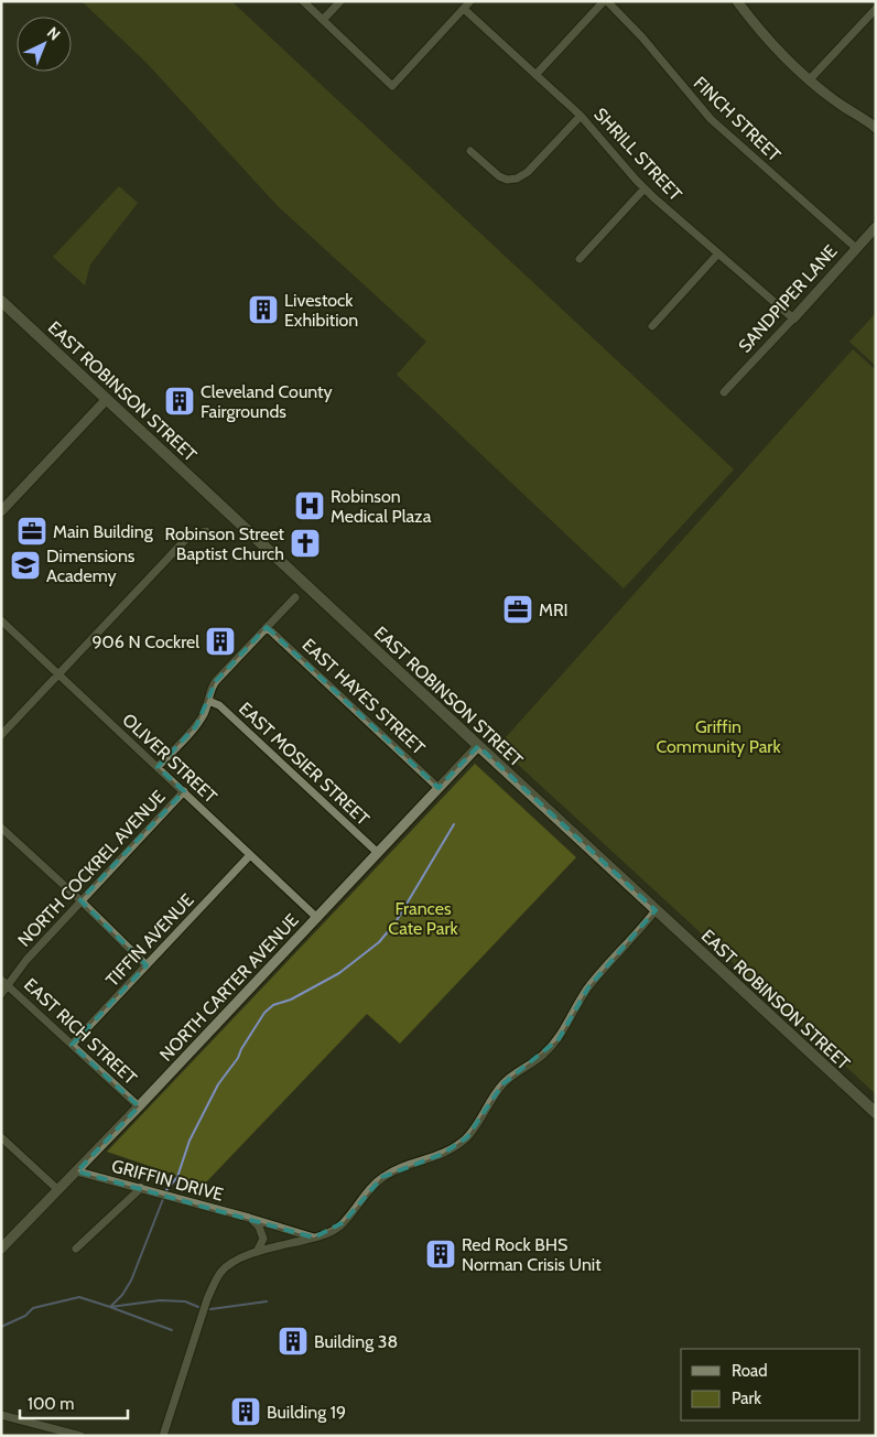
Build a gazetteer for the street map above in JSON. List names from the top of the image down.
{
  "streets": {
    "main road": ["EAST ROBINSON STREET"],
    "street": [
      "FINCH STREET",
      "SHRILL STREET",
      "SANDPIPER LANE",
      "EAST HAYES STREET",
      "OLIVER STREET",
      "EAST MOSIER STREET",
      "NORTH COCKREL AVENUE",
      "TIFFIN AVENUE",
      "NORTH CARTER AVENUE",
      "EAST RICH STREET",
      "GRIFFIN DRIVE"
    ]
  },
  "crossings": [
    ["FINCH STREET", "SANDPIPER LANE"],
    ["SHRILL STREET", "SANDPIPER LANE"],
    ["EAST ROBINSON STREET", "NORTH CARTER AVENUE"],
    ["EAST HAYES STREET", "NORTH COCKREL AVENUE"],
    ["EAST HAYES STREET", "NORTH CARTER AVENUE"],
    ["OLIVER STREET", "NORTH COCKREL AVENUE"],
    ["OLIVER STREET", "TIFFIN AVENUE"],
    ["OLIVER STREET", "NORTH CARTER AVENUE"],
    ["EAST MOSIER STREET", "NORTH COCKREL AVENUE"],
    ["EAST MOSIER STREET", "NORTH CARTER AVENUE"],
    ["NORTH COCKREL AVENUE", "EAST RICH STREET"],
    ["TIFFIN AVENUE", "EAST RICH STREET"],
    ["NORTH CARTER AVENUE", "EAST RICH STREET"],
    ["NORTH CARTER AVENUE", "GRIFFIN DRIVE"]
  ],
  "parks": ["Griffin Community Park", "Frances Cate Park"],
  "places": {
    "building": [
      "Livestock Exhibition",
      "Cleveland County Fairgrounds",
      "906 N Cockrel",
      "Red Rock BHS Norman Crisis Unit",
      "Building 38",
      "Building 19"
    ],
    "hospital": ["Robinson Medical Plaza"],
    "office": ["Main Building", "MRI"],
    "church": ["Robinson Street Baptist Church"],
    "school or university": ["Dimensions Academy"]
  },
  "legend": ["Road", "Park"],
  "scale_bar": "100 m",
  "north": "top right"
}
